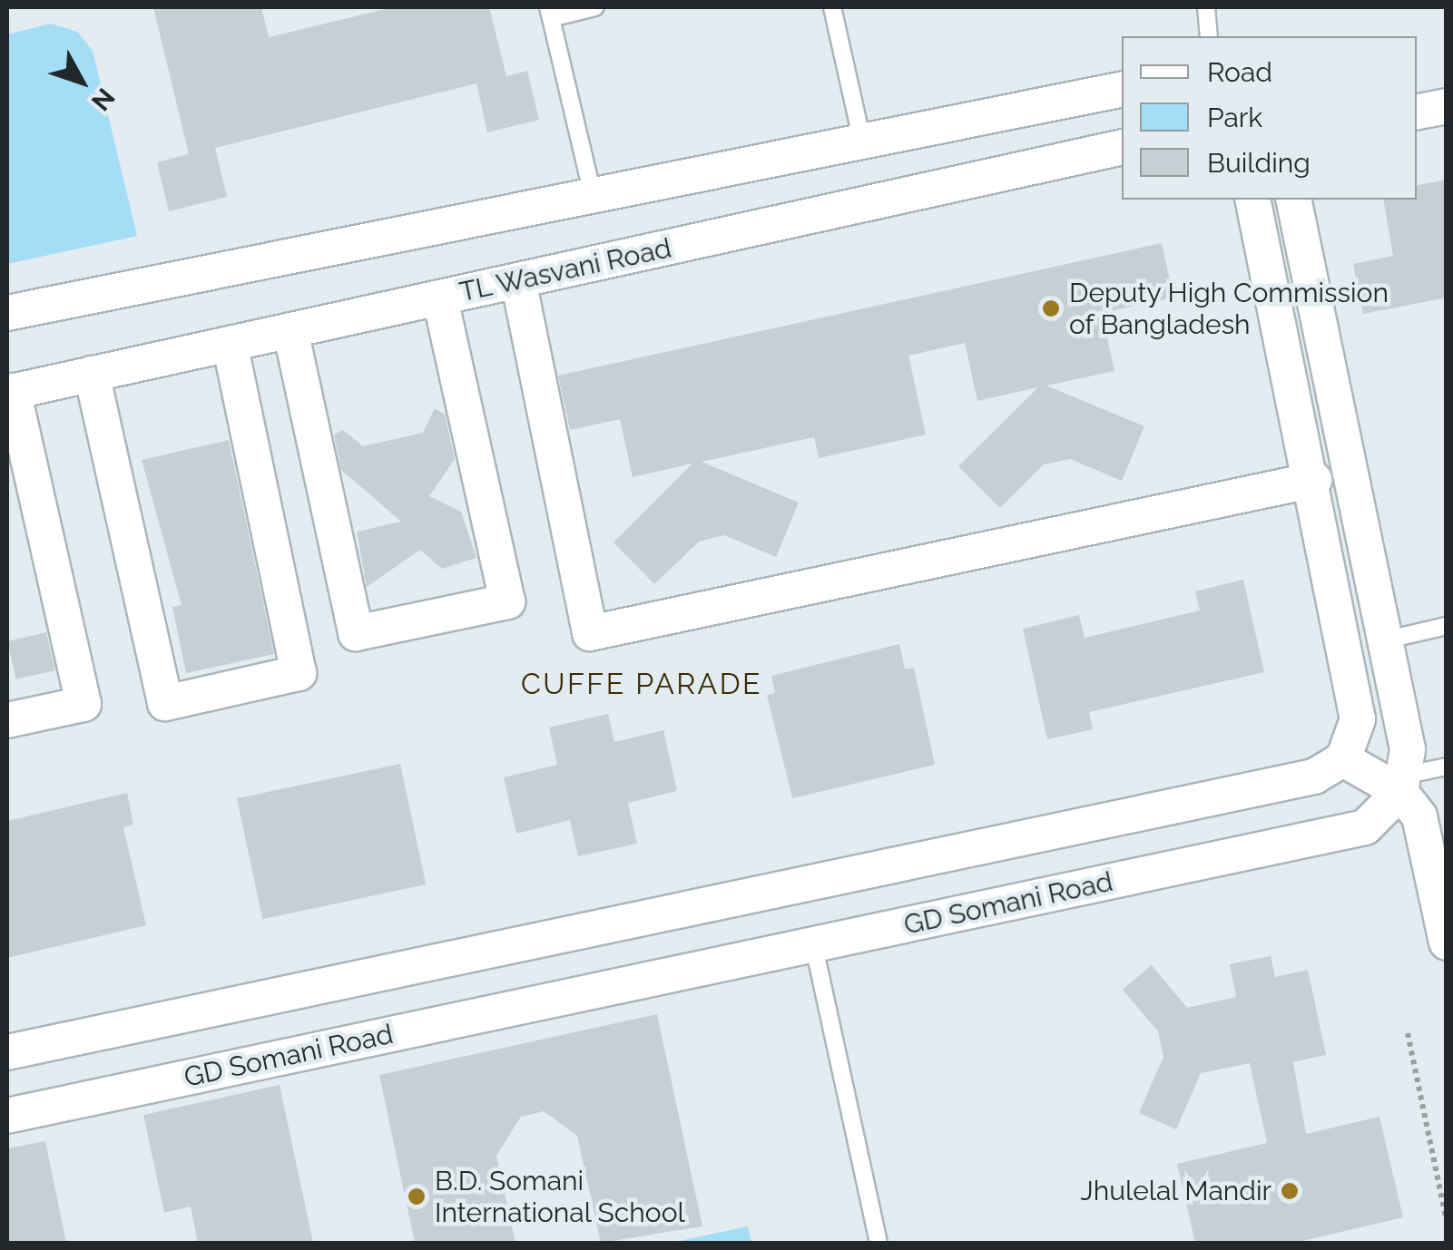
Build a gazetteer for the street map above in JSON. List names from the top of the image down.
{
  "streets": {
    "street": ["TL Wasvani Road", "GD Somani Road"]
  },
  "districts": ["CUFFE PARADE"],
  "places": ["Deputy High Commission of Bangladesh", "Jhulelal Mandir", "B.D. Somani International School"],
  "legend": ["Road", "Park", "Building"],
  "north": "bottom right"
}
